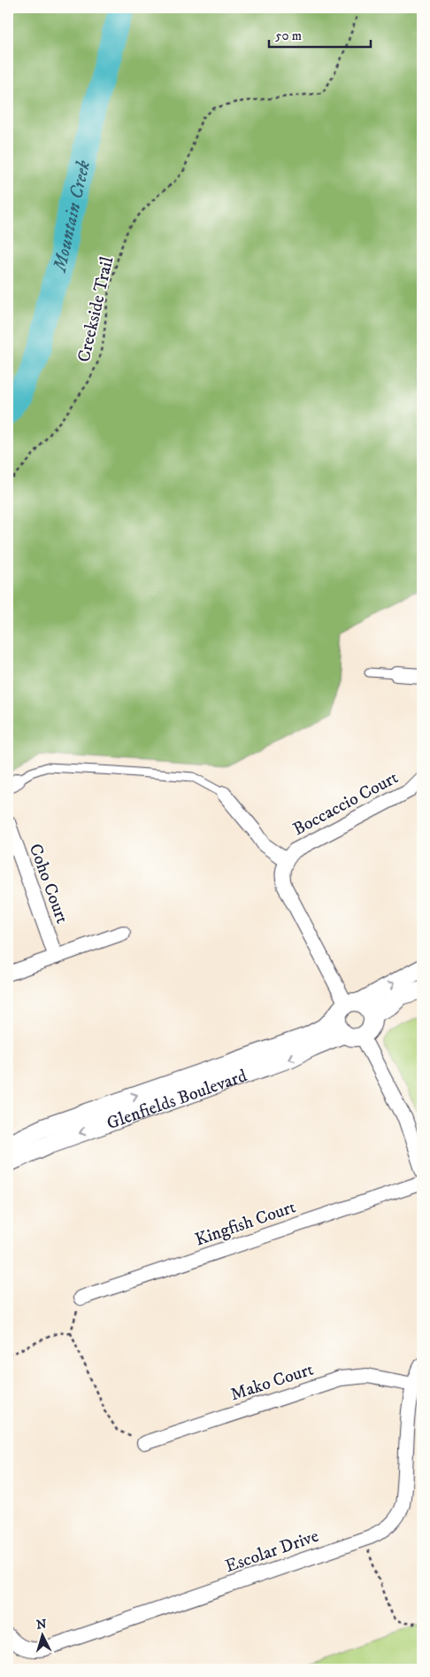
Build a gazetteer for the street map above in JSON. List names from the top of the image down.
{
  "streets": {
    "street": [
      "Boccaccio Court",
      "Coho Court",
      "Glenfields Boulevard",
      "Kingfish Court",
      "Mako Court",
      "Escolar Drive"
    ],
    "path": ["Creekside Trail"]
  },
  "crossings": [
    ["Boccaccio Court", "Glenfields Boulevard"],
    ["Mako Court", "Escolar Drive"]
  ],
  "water": ["Mountain Creek"],
  "scale_bar": "50 m",
  "north": "top"
}
